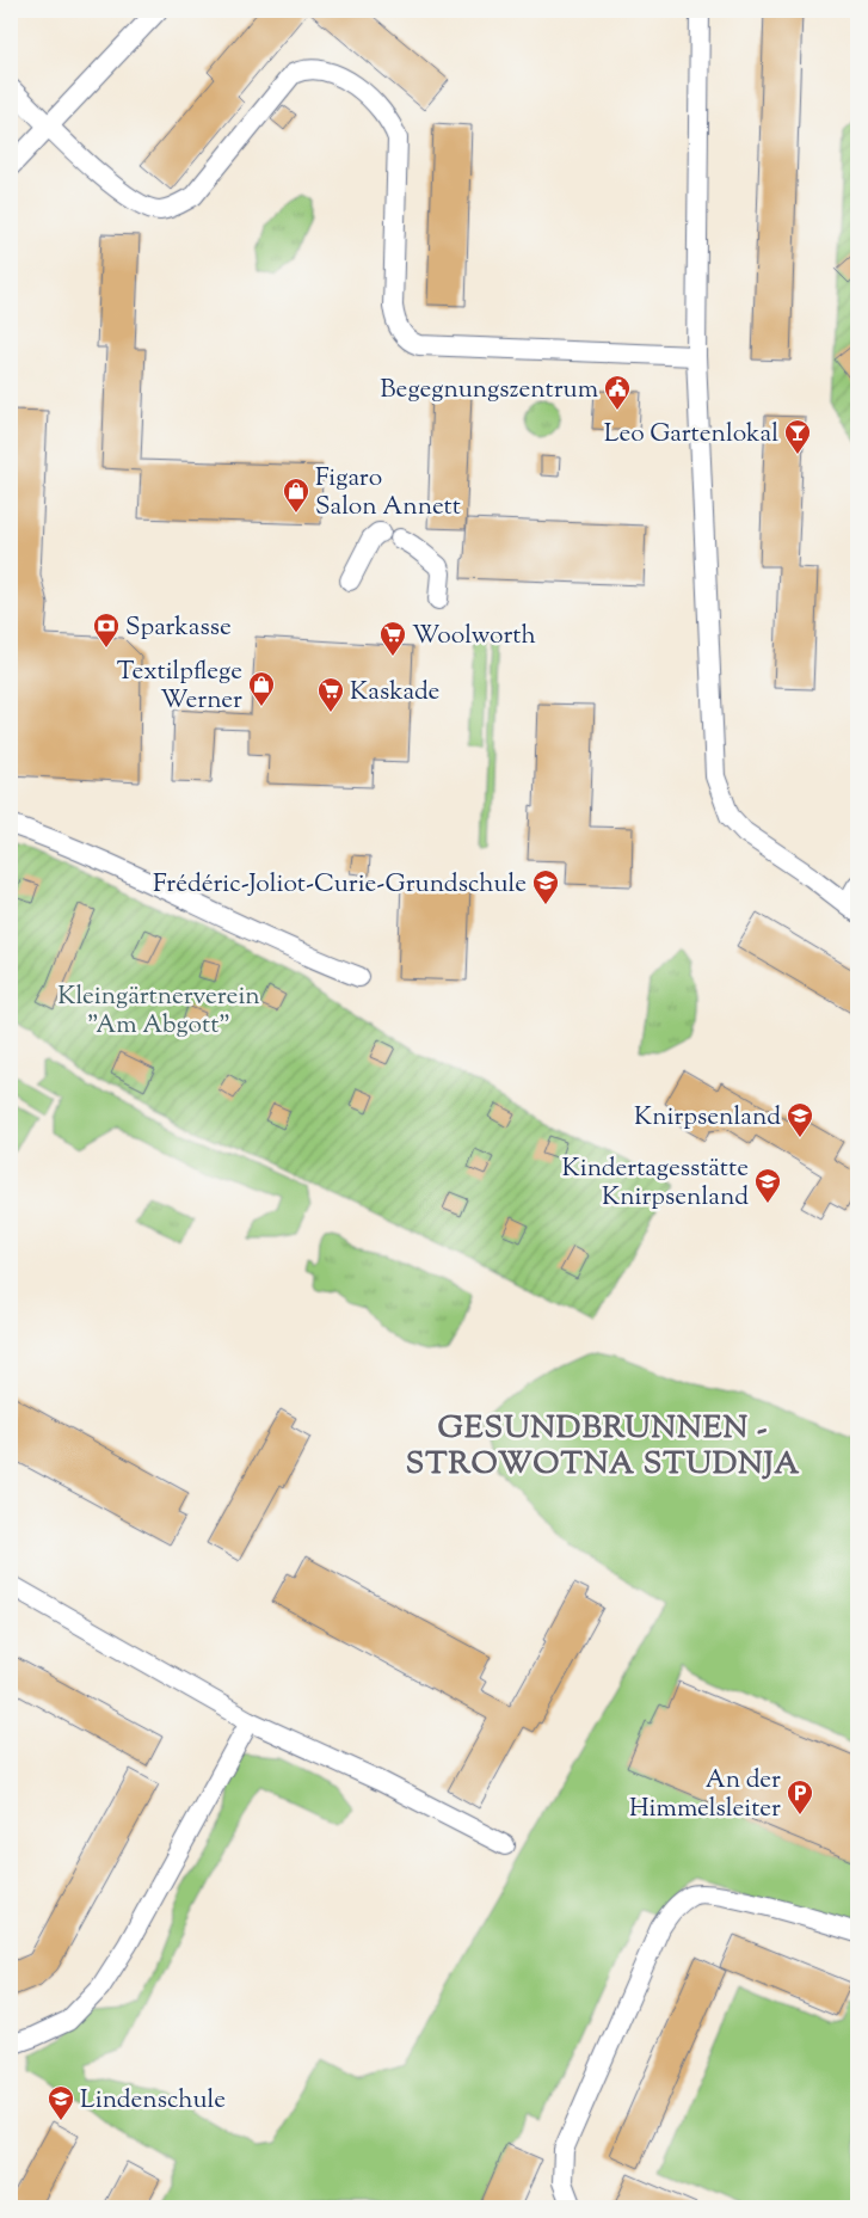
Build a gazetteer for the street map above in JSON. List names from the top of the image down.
{
  "districts": ["GESUNDBRUNNEN - STROWOTNA STUDNJA"],
  "parks": ["Kleingärtnerverein \"Am Abgott\""],
  "places": {
    "public building": ["Begegnungszentrum"],
    "bar": ["Leo Gartenlokal"],
    "shop": ["Figaro Salon Annett", "Textilpflege Werner"],
    "bank": ["Sparkasse"],
    "supermarket": ["Woolworth", "Kaskade"],
    "school or university": [
      "Frédéric-Joliot-Curie-Grundschule",
      "Knirpsenland",
      "Kindertagesstätte Knirpsenland",
      "Lindenschule"
    ],
    "parking": ["An der Himmelsleiter"]
  }
}
